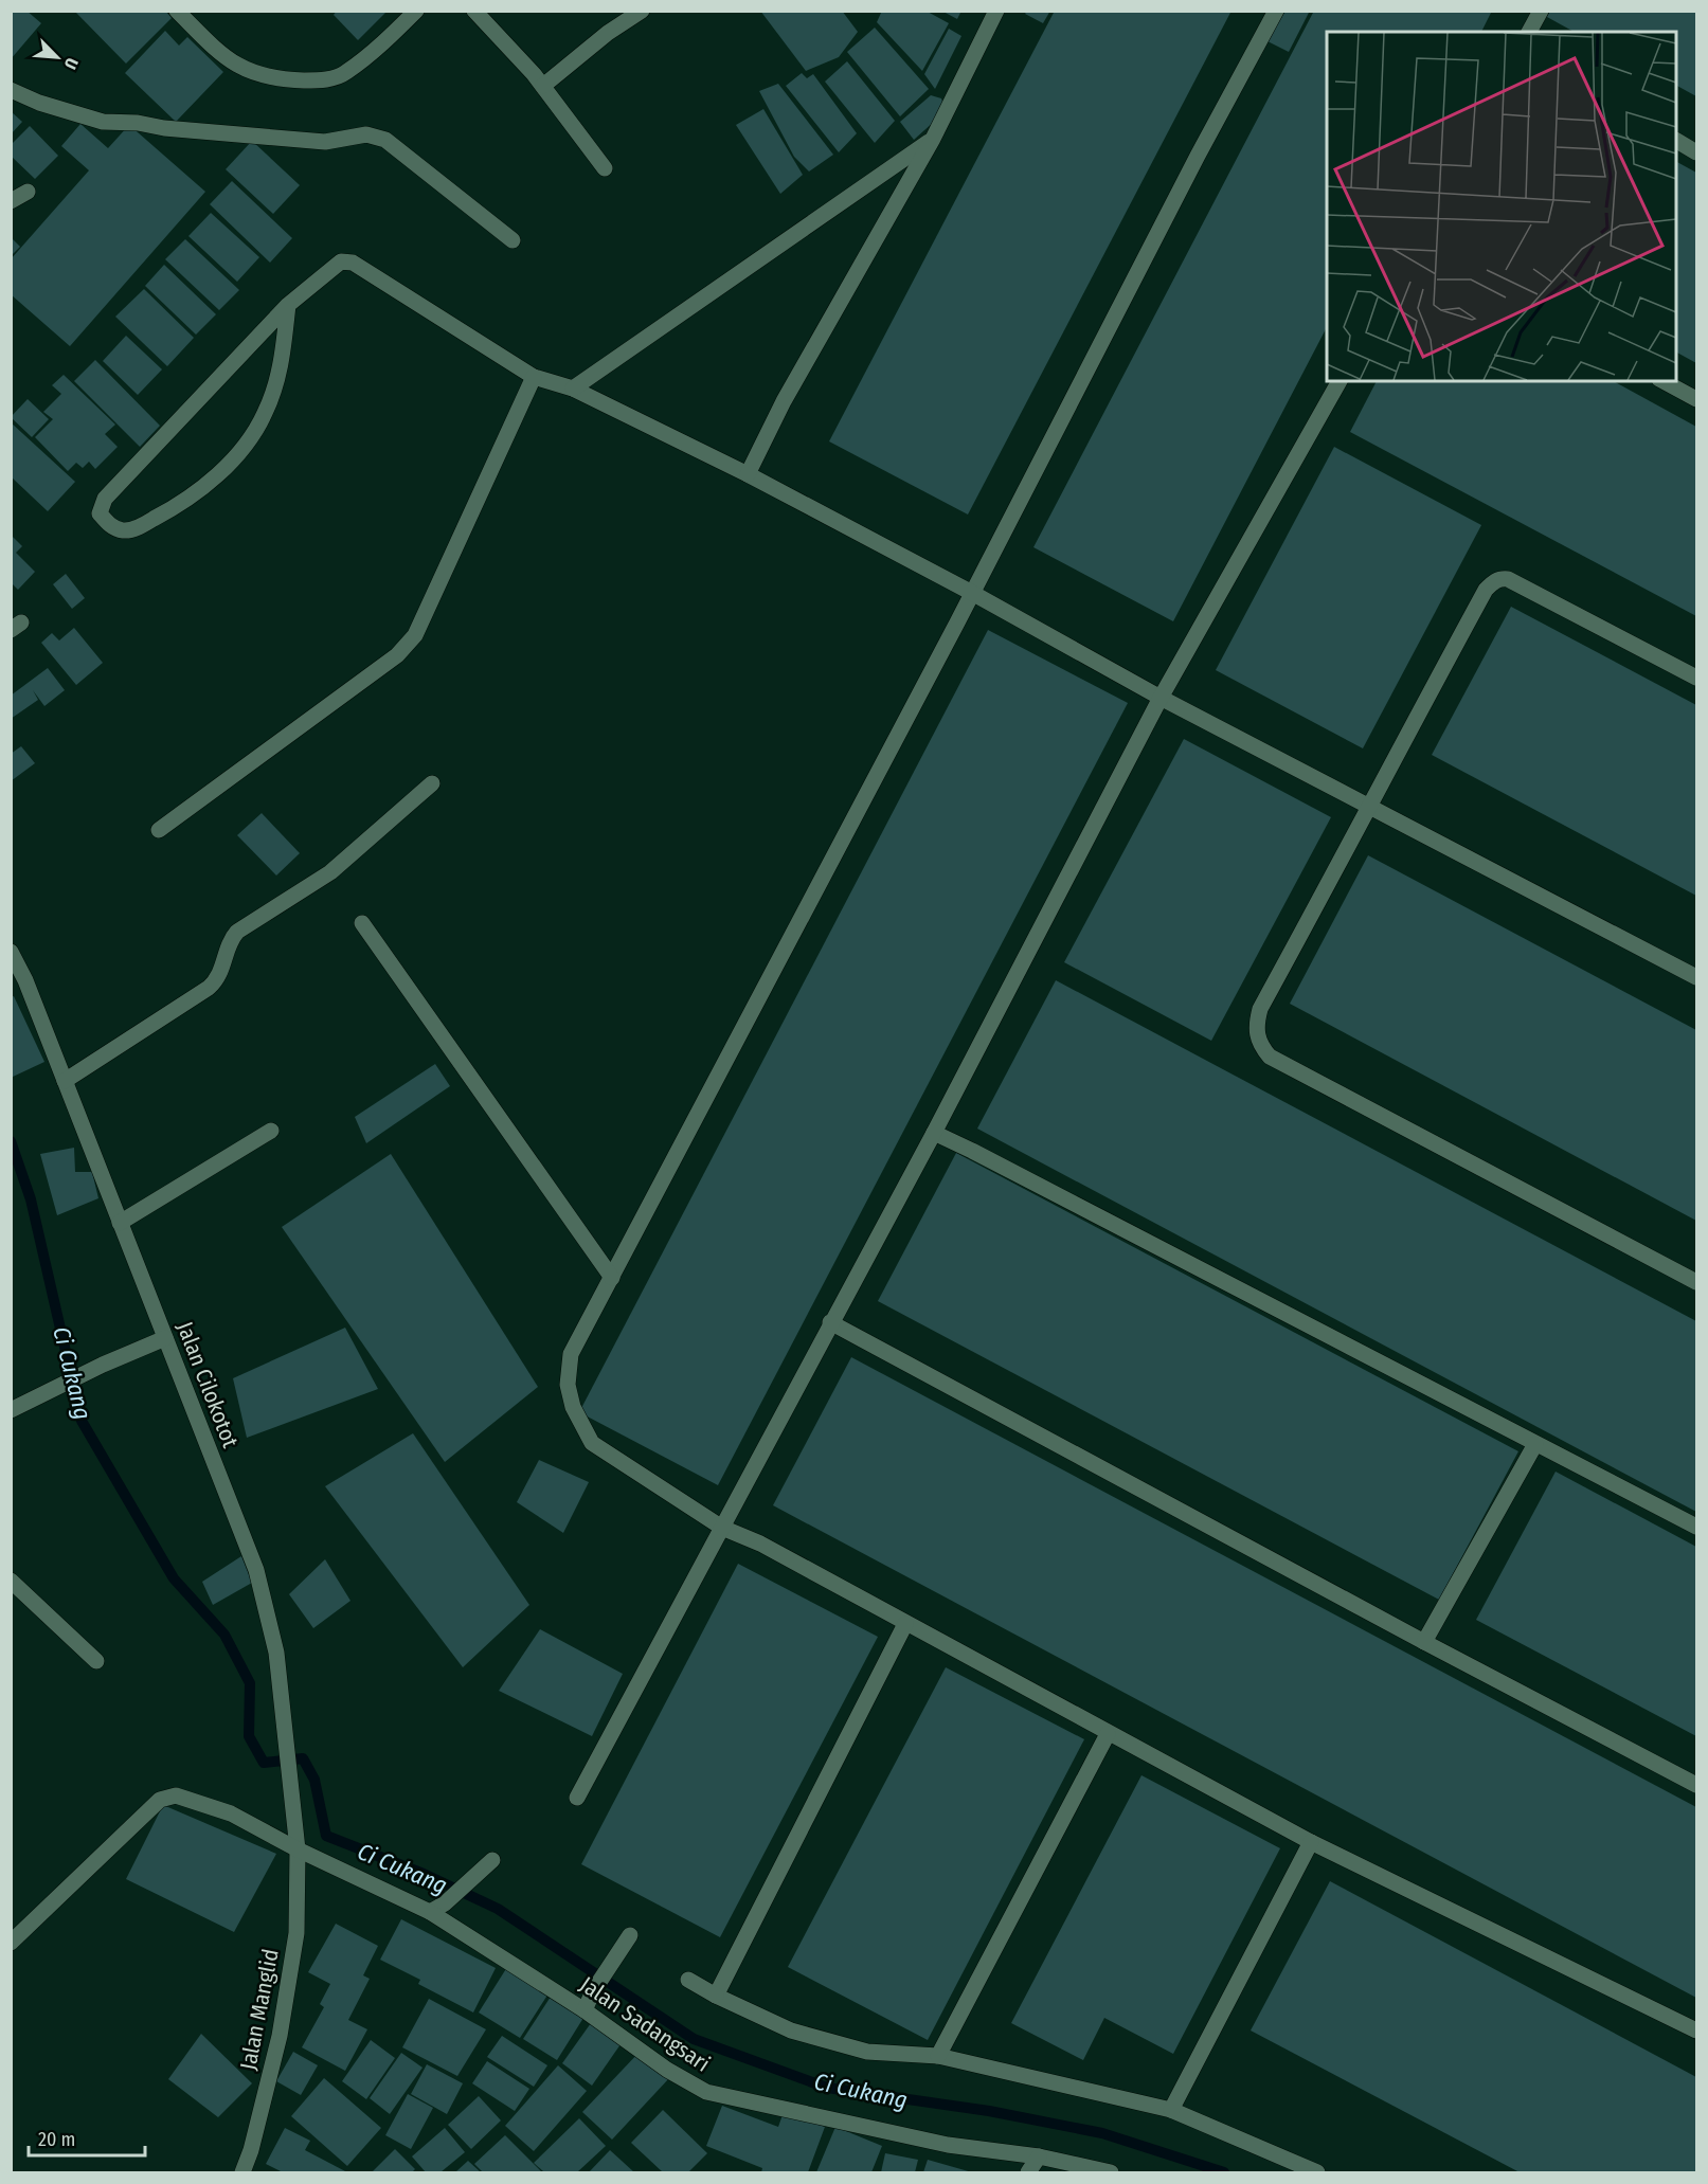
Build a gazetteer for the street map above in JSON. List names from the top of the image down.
{
  "streets": {
    "street": ["Jalan Cilokotot", "Jalan Manglid", "Jalan Sadangsari"]
  },
  "crossings": [
    ["Jalan Cilokotot", "Jalan Manglid"],
    ["Jalan Cilokotot", "Jalan Sadangsari"],
    ["Jalan Manglid", "Jalan Sadangsari"]
  ],
  "water": ["Ci Cukang"],
  "scale_bar": "20 m",
  "north": "bottom right"
}
